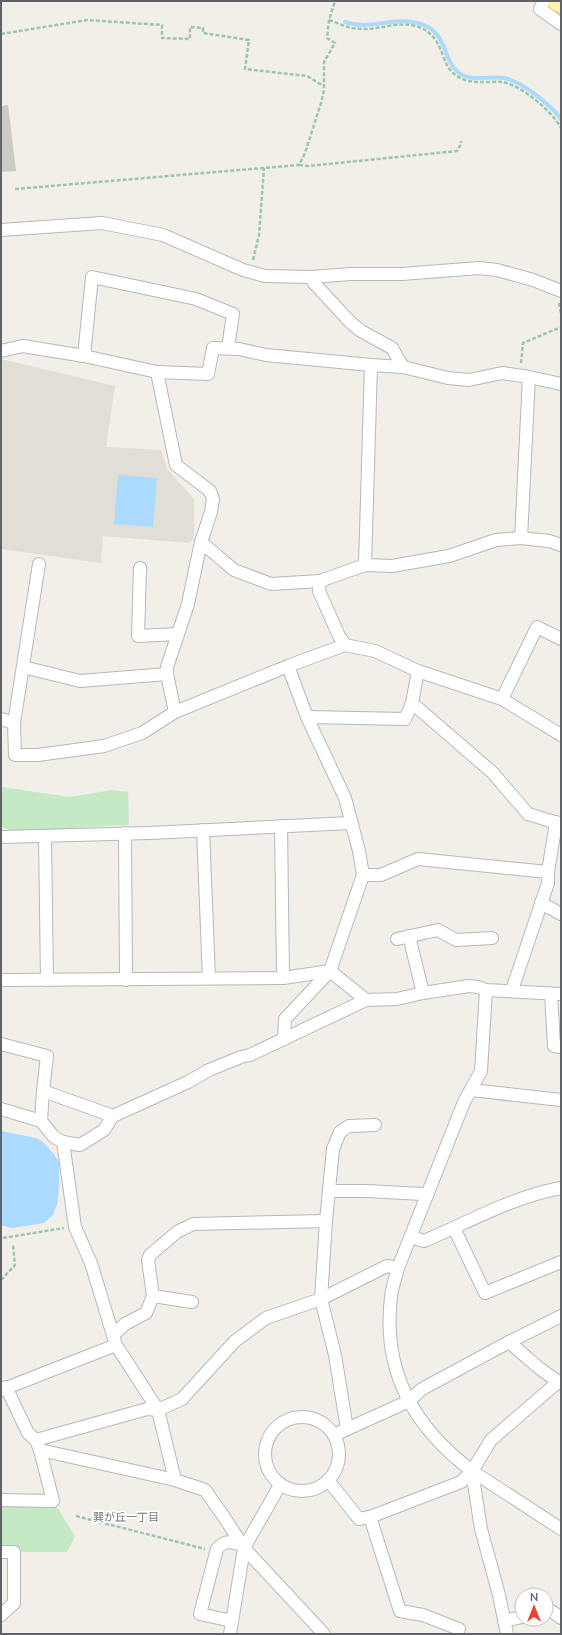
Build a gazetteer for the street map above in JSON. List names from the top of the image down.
{
  "districts": ["巽が丘一丁目"],
  "north": "top"
}
